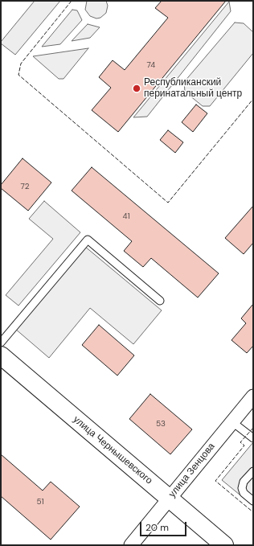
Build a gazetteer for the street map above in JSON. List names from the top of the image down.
{
  "streets": {
    "street": ["улица Чернышевского", "улица Зенцова"]
  },
  "crossings": [
    ["улица Чернышевского", "улица Зенцова"]
  ],
  "places": ["Республиканский перинатальный центр"],
  "house_numbers": [
    "74",
    "72",
    "41",
    "53",
    "51"
  ],
  "scale_bar": "20 m"
}
